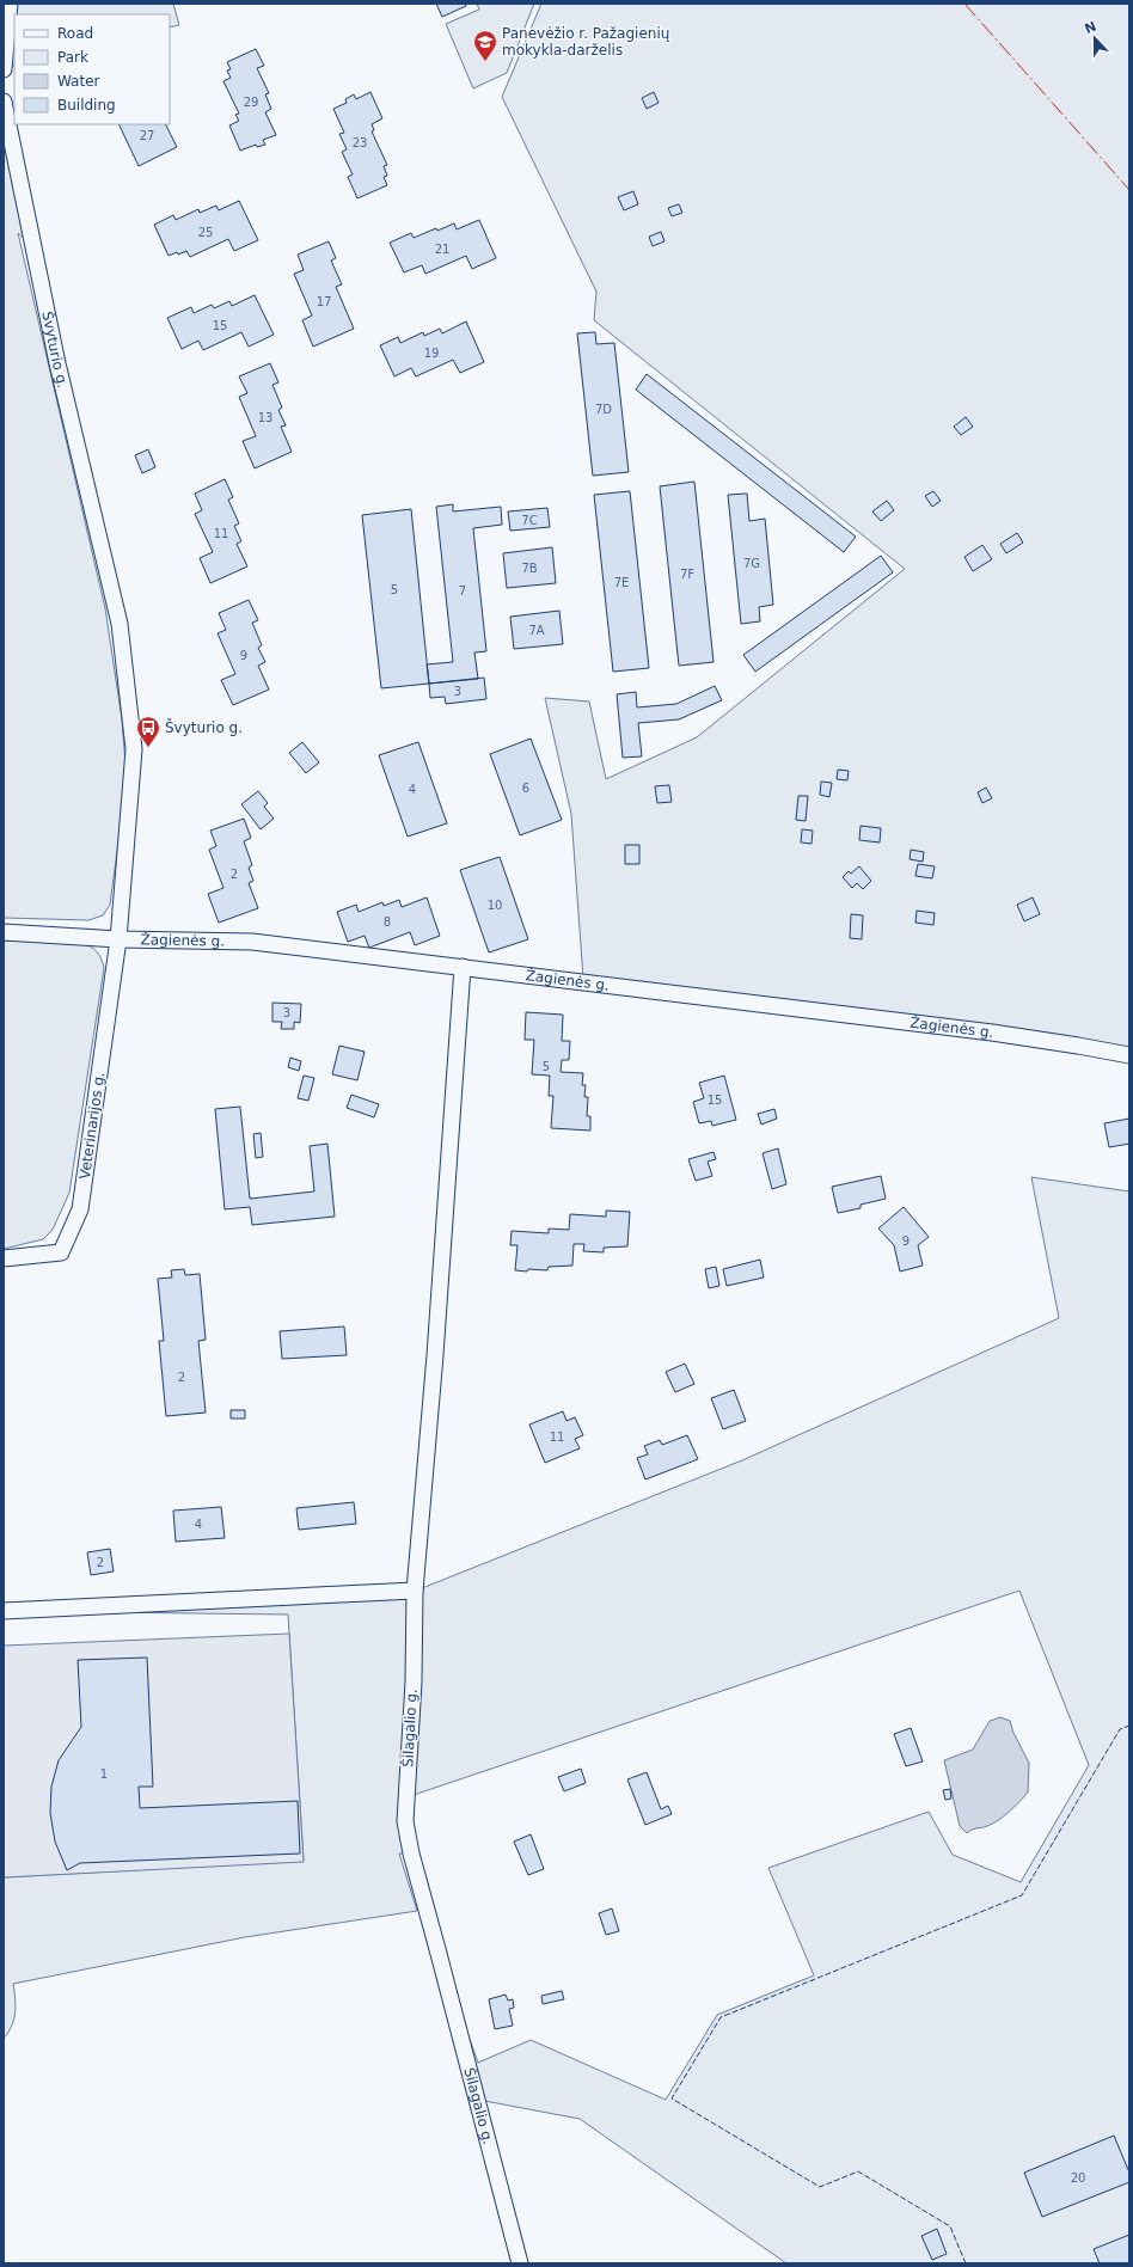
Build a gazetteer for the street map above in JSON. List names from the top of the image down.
{
  "streets": {
    "street": [
      "Švyturio g.",
      "Žagienės g.",
      "Veterinarijos g.",
      "Šilagalio g."
    ]
  },
  "crossings": [
    ["Švyturio g.", "Žagienės g."],
    ["Švyturio g.", "Veterinarijos g."],
    ["Žagienės g.", "Veterinarijos g."],
    ["Žagienės g.", "Šilagalio g."]
  ],
  "places": {
    "school or university": ["Panevėžio r. Pažagienių mokykla-darželis"],
    "bus stop": ["Švyturio g."]
  },
  "house_numbers": [
    "29",
    "27",
    "23",
    "25",
    "21",
    "17",
    "15",
    "19",
    "7D",
    "13",
    "7C",
    "11",
    "7G",
    "7B",
    "7F",
    "7E",
    "5",
    "7",
    "7A",
    "9",
    "3",
    "6",
    "4",
    "2",
    "10",
    "8",
    "3",
    "5",
    "15",
    "9",
    "2",
    "11",
    "4",
    "2",
    "1",
    "20"
  ],
  "legend": [
    "Road",
    "Park",
    "Water",
    "Building"
  ],
  "north": "top"
}
